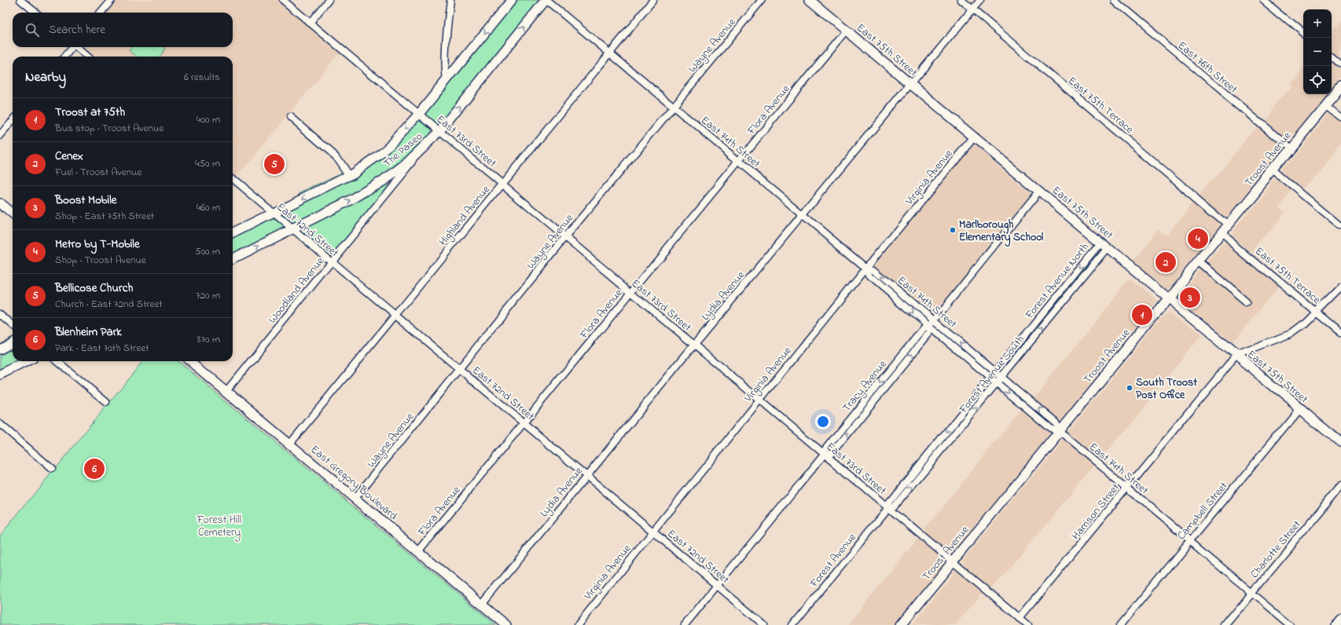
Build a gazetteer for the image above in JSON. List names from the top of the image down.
{
  "streets": {
    "main road": [
      "East 75th Street",
      "The Paseo",
      "Troost Avenue",
      "East Gregory Boulevard"
    ],
    "street": [
      "Wayne Avenue",
      "East 76th Street",
      "East 75th Terrace",
      "Flora Avenue",
      "East 73rd Street",
      "East 74th Street",
      "Virginia Avenue",
      "Highland Avenue",
      "East 72nd Street",
      "Forest Avenue North",
      "Woodland Avenue",
      "Lydia Avenue",
      "Forest Avenue South",
      "Tracy Avenue",
      "Campbell Street",
      "Harrison Street",
      "Charlotte Street",
      "Forest Avenue"
    ]
  },
  "crossings": [
    ["Wayne Avenue", "East 73rd Street"],
    ["Wayne Avenue", "East 74th Street"],
    ["Wayne Avenue", "East 72nd Street"],
    ["Wayne Avenue", "East Gregory Boulevard"],
    ["East 75th Street", "Flora Avenue"],
    ["East 75th Street", "Troost Avenue"],
    ["East 75th Street", "Virginia Avenue"],
    ["East 75th Street", "Forest Avenue North"],
    ["East 75th Street", "Lydia Avenue"],
    ["East 75th Street", "Forest Avenue South"],
    ["East 75th Street", "Tracy Avenue"],
    ["East 75th Street", "Campbell Street"],
    ["East 75th Street", "Harrison Street"],
    ["East 76th Street", "Troost Avenue"],
    ["East 75th Terrace", "Troost Avenue"],
    ["East 75th Terrace", "Lydia Avenue"],
    ["East 75th Terrace", "Harrison Street"],
    ["Flora Avenue", "East 73rd Street"],
    ["Flora Avenue", "East 74th Street"],
    ["Flora Avenue", "East 72nd Street"],
    ["Flora Avenue", "East Gregory Boulevard"],
    ["East 73rd Street", "The Paseo"],
    ["East 73rd Street", "Troost Avenue"],
    ["East 73rd Street", "Virginia Avenue"],
    ["East 73rd Street", "Highland Avenue"],
    ["East 73rd Street", "Forest Avenue North"],
    ["East 73rd Street", "Lydia Avenue"],
    ["East 73rd Street", "Forest Avenue South"],
    ["East 73rd Street", "Tracy Avenue"],
    ["East 73rd Street", "Harrison Street"],
    ["East 73rd Street", "Forest Avenue"],
    ["East 74th Street", "The Paseo"],
    ["East 74th Street", "Troost Avenue"],
    ["East 74th Street", "Virginia Avenue"],
    ["East 74th Street", "Highland Avenue"],
    ["East 74th Street", "Forest Avenue North"],
    ["East 74th Street", "Lydia Avenue"],
    ["East 74th Street", "Forest Avenue South"],
    ["East 74th Street", "Tracy Avenue"],
    ["East 74th Street", "Campbell Street"],
    ["East 74th Street", "Harrison Street"],
    ["East 74th Street", "Charlotte Street"],
    ["The Paseo", "East 72nd Street"],
    ["The Paseo", "Woodland Avenue"],
    ["Virginia Avenue", "East 72nd Street"],
    ["Highland Avenue", "East 72nd Street"],
    ["Highland Avenue", "East Gregory Boulevard"],
    ["East 72nd Street", "Woodland Avenue"],
    ["East 72nd Street", "Lydia Avenue"],
    ["East 72nd Street", "Tracy Avenue"],
    ["Forest Avenue North", "Forest Avenue South"],
    ["Forest Avenue North", "Forest Avenue"],
    ["Woodland Avenue", "East Gregory Boulevard"],
    ["Lydia Avenue", "East Gregory Boulevard"],
    ["Forest Avenue South", "Forest Avenue"]
  ],
  "one_way": ["Forest Avenue North", "Forest Avenue South"],
  "parks": ["Forest Hill Cemetery"],
  "places": ["Marlborough Elementary School", "South Troost Post Office"],
  "page": {
    "map_buttons": ["+", "−"],
    "search": "Search here",
    "heading": ["Nearby", "6 results"],
    "list": [
      {
        "mark": "1",
        "name": "Troost at 75th",
        "note": "Bus stop · Troost Avenue",
        "value": "400 m"
      },
      {
        "mark": "2",
        "name": "Cenex",
        "note": "Fuel · Troost Avenue",
        "value": "450 m"
      },
      {
        "mark": "3",
        "name": "Boost Mobile",
        "note": "Shop · East 75th Street",
        "value": "460 m"
      },
      {
        "mark": "4",
        "name": "Metro by T-Mobile",
        "note": "Shop · Troost Avenue",
        "value": "500 m"
      },
      {
        "mark": "5",
        "name": "Bellicose Church",
        "note": "Church · East 72nd Street",
        "value": "720 m"
      },
      {
        "mark": "6",
        "name": "Blenheim Park",
        "note": "Park · East 70th Street",
        "value": "870 m"
      }
    ],
    "pins": [
      "5",
      "4",
      "2",
      "3",
      "1",
      "6"
    ]
  }
}
